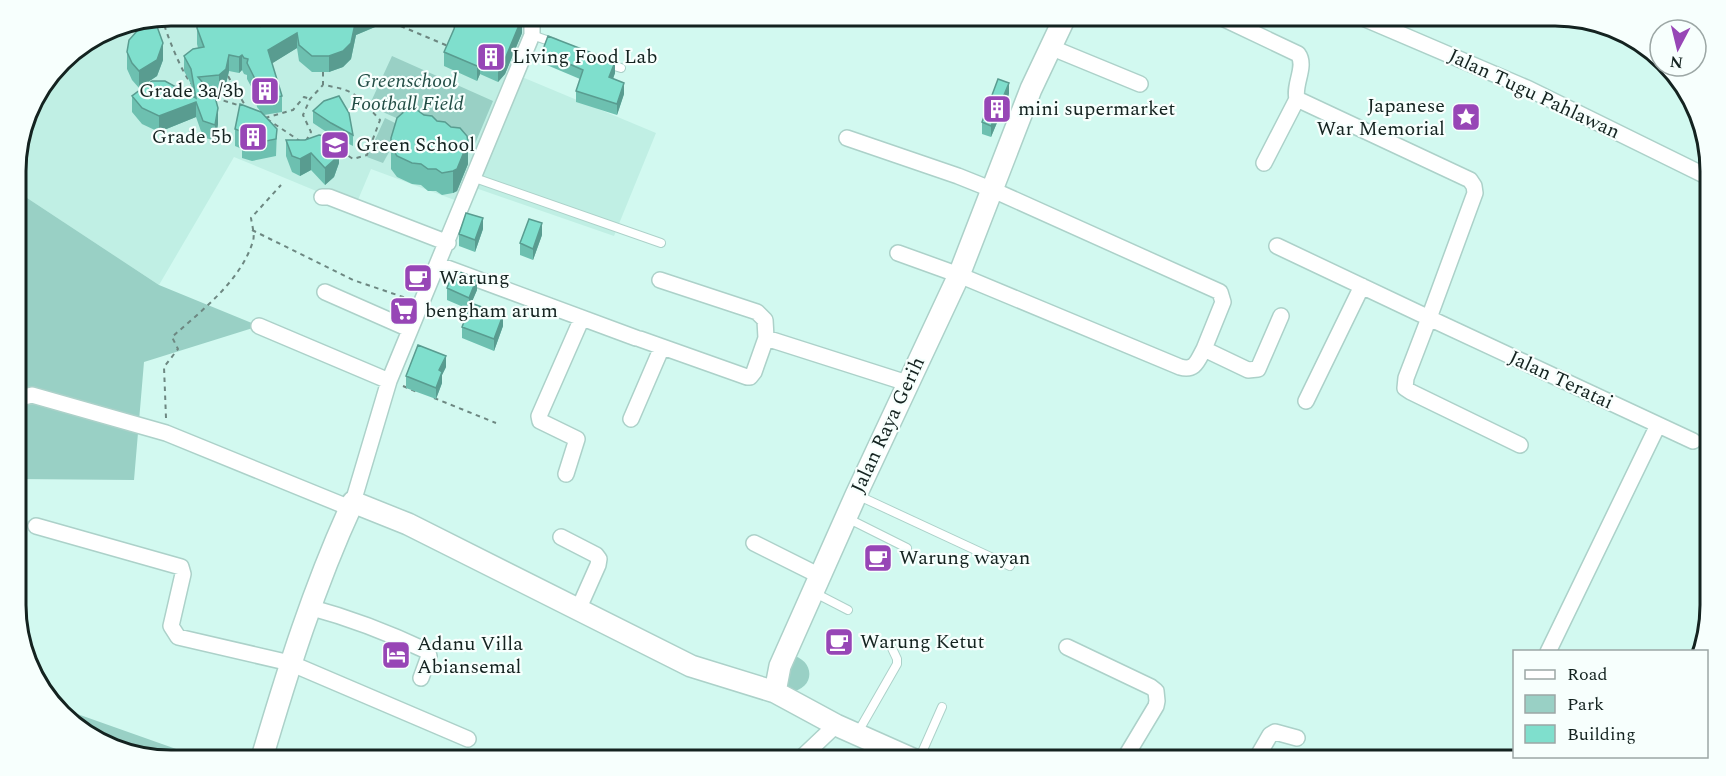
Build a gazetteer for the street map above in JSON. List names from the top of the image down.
{
  "streets": {
    "street": ["Jalan Tugu Pahlawan", "Jalan Teratai", "Jalan Raya Gerih"]
  },
  "parks": ["Greenschool Football Field"],
  "places": {
    "building": [
      "Living Food Lab",
      "Grade 3a/3b",
      "mini supermarket",
      "Grade 5b"
    ],
    "place": ["Japanese War Memorial"],
    "school or university": ["Green School"],
    "cafe": ["Warung", "Warung wayan", "Warung Ketut"],
    "supermarket": ["bengham arum"],
    "hotel": ["Adanu Villa Abiansemal"]
  },
  "legend": ["Road", "Park", "Building"],
  "north": "bottom"
}
